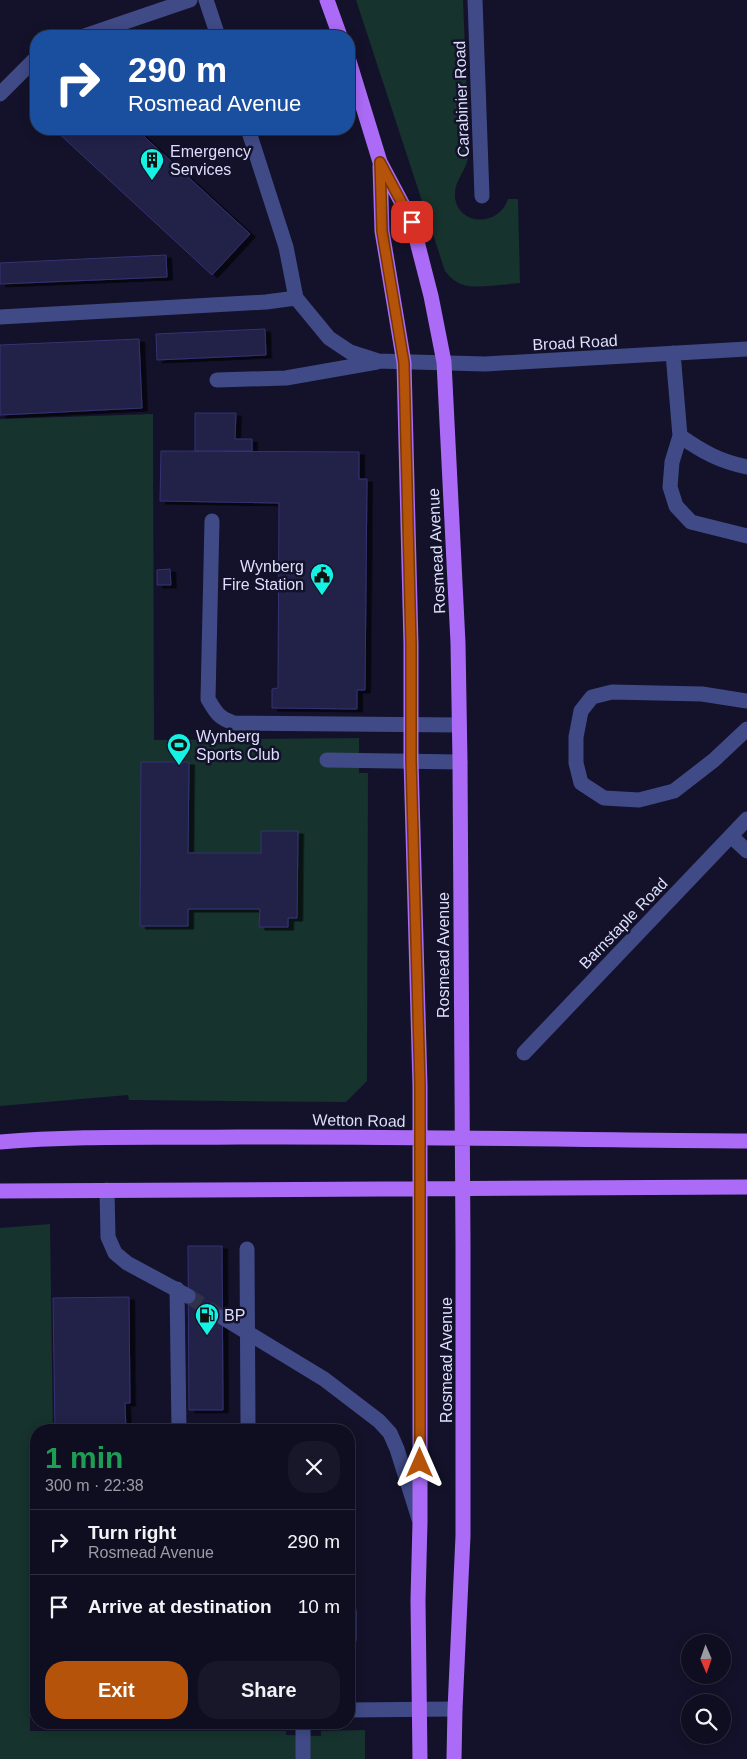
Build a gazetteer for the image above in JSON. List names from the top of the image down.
{
  "streets": {
    "main road": ["Rosmead Avenue", "Wetton Road"],
    "street": ["Carabinier Road", "Broad Road", "Barnstaple Road"]
  },
  "crossings": [
    ["Broad Road", "Rosmead Avenue"],
    ["Rosmead Avenue", "Wetton Road"]
  ],
  "places": {
    "building": ["Emergency Services"],
    "public building": ["Wynberg Fire Station"],
    "sports": ["Wynberg Sports Club"],
    "fuel station": ["BP"]
  },
  "north": "bottom",
  "page": {
    "turn": ["290 m", "Rosmead Avenue"],
    "heading": ["1 min", "300 m · 22:38"],
    "list": [
      {
        "name": "Turn right",
        "note": "Rosmead Avenue",
        "value": "290 m"
      },
      {
        "name": "Arrive at destination",
        "value": "10 m"
      }
    ],
    "buttons": ["Exit", "Share"]
  }
}
